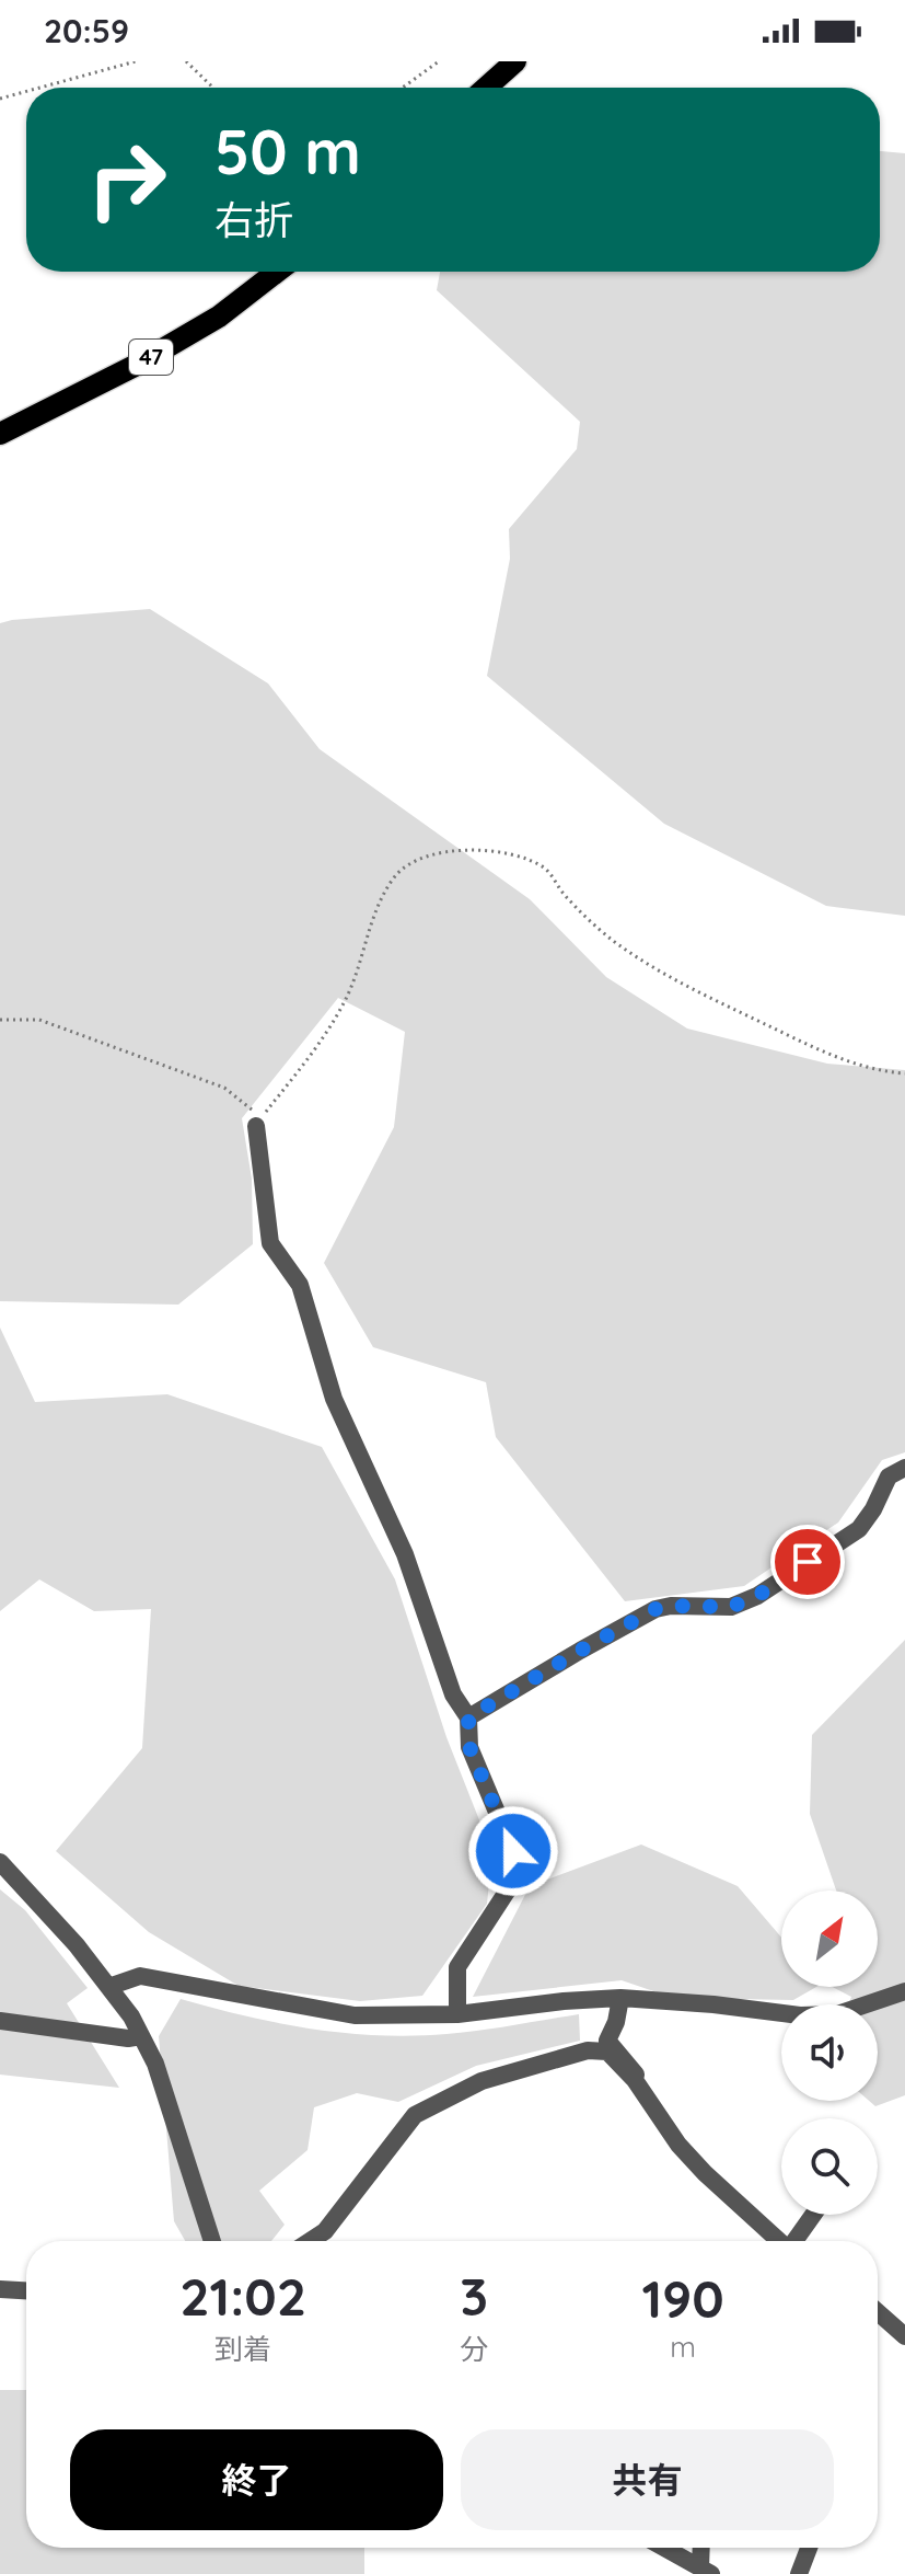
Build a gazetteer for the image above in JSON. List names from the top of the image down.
{
  "streets": {
    "main road": ["47"]
  },
  "north": "top right",
  "page": {
    "status": "20:59",
    "turn": ["50 m", "右折"],
    "eta": [
      "21:02",
      "到着",
      "3",
      "分",
      "190",
      "m"
    ],
    "buttons": ["終了", "共有"]
  }
}
